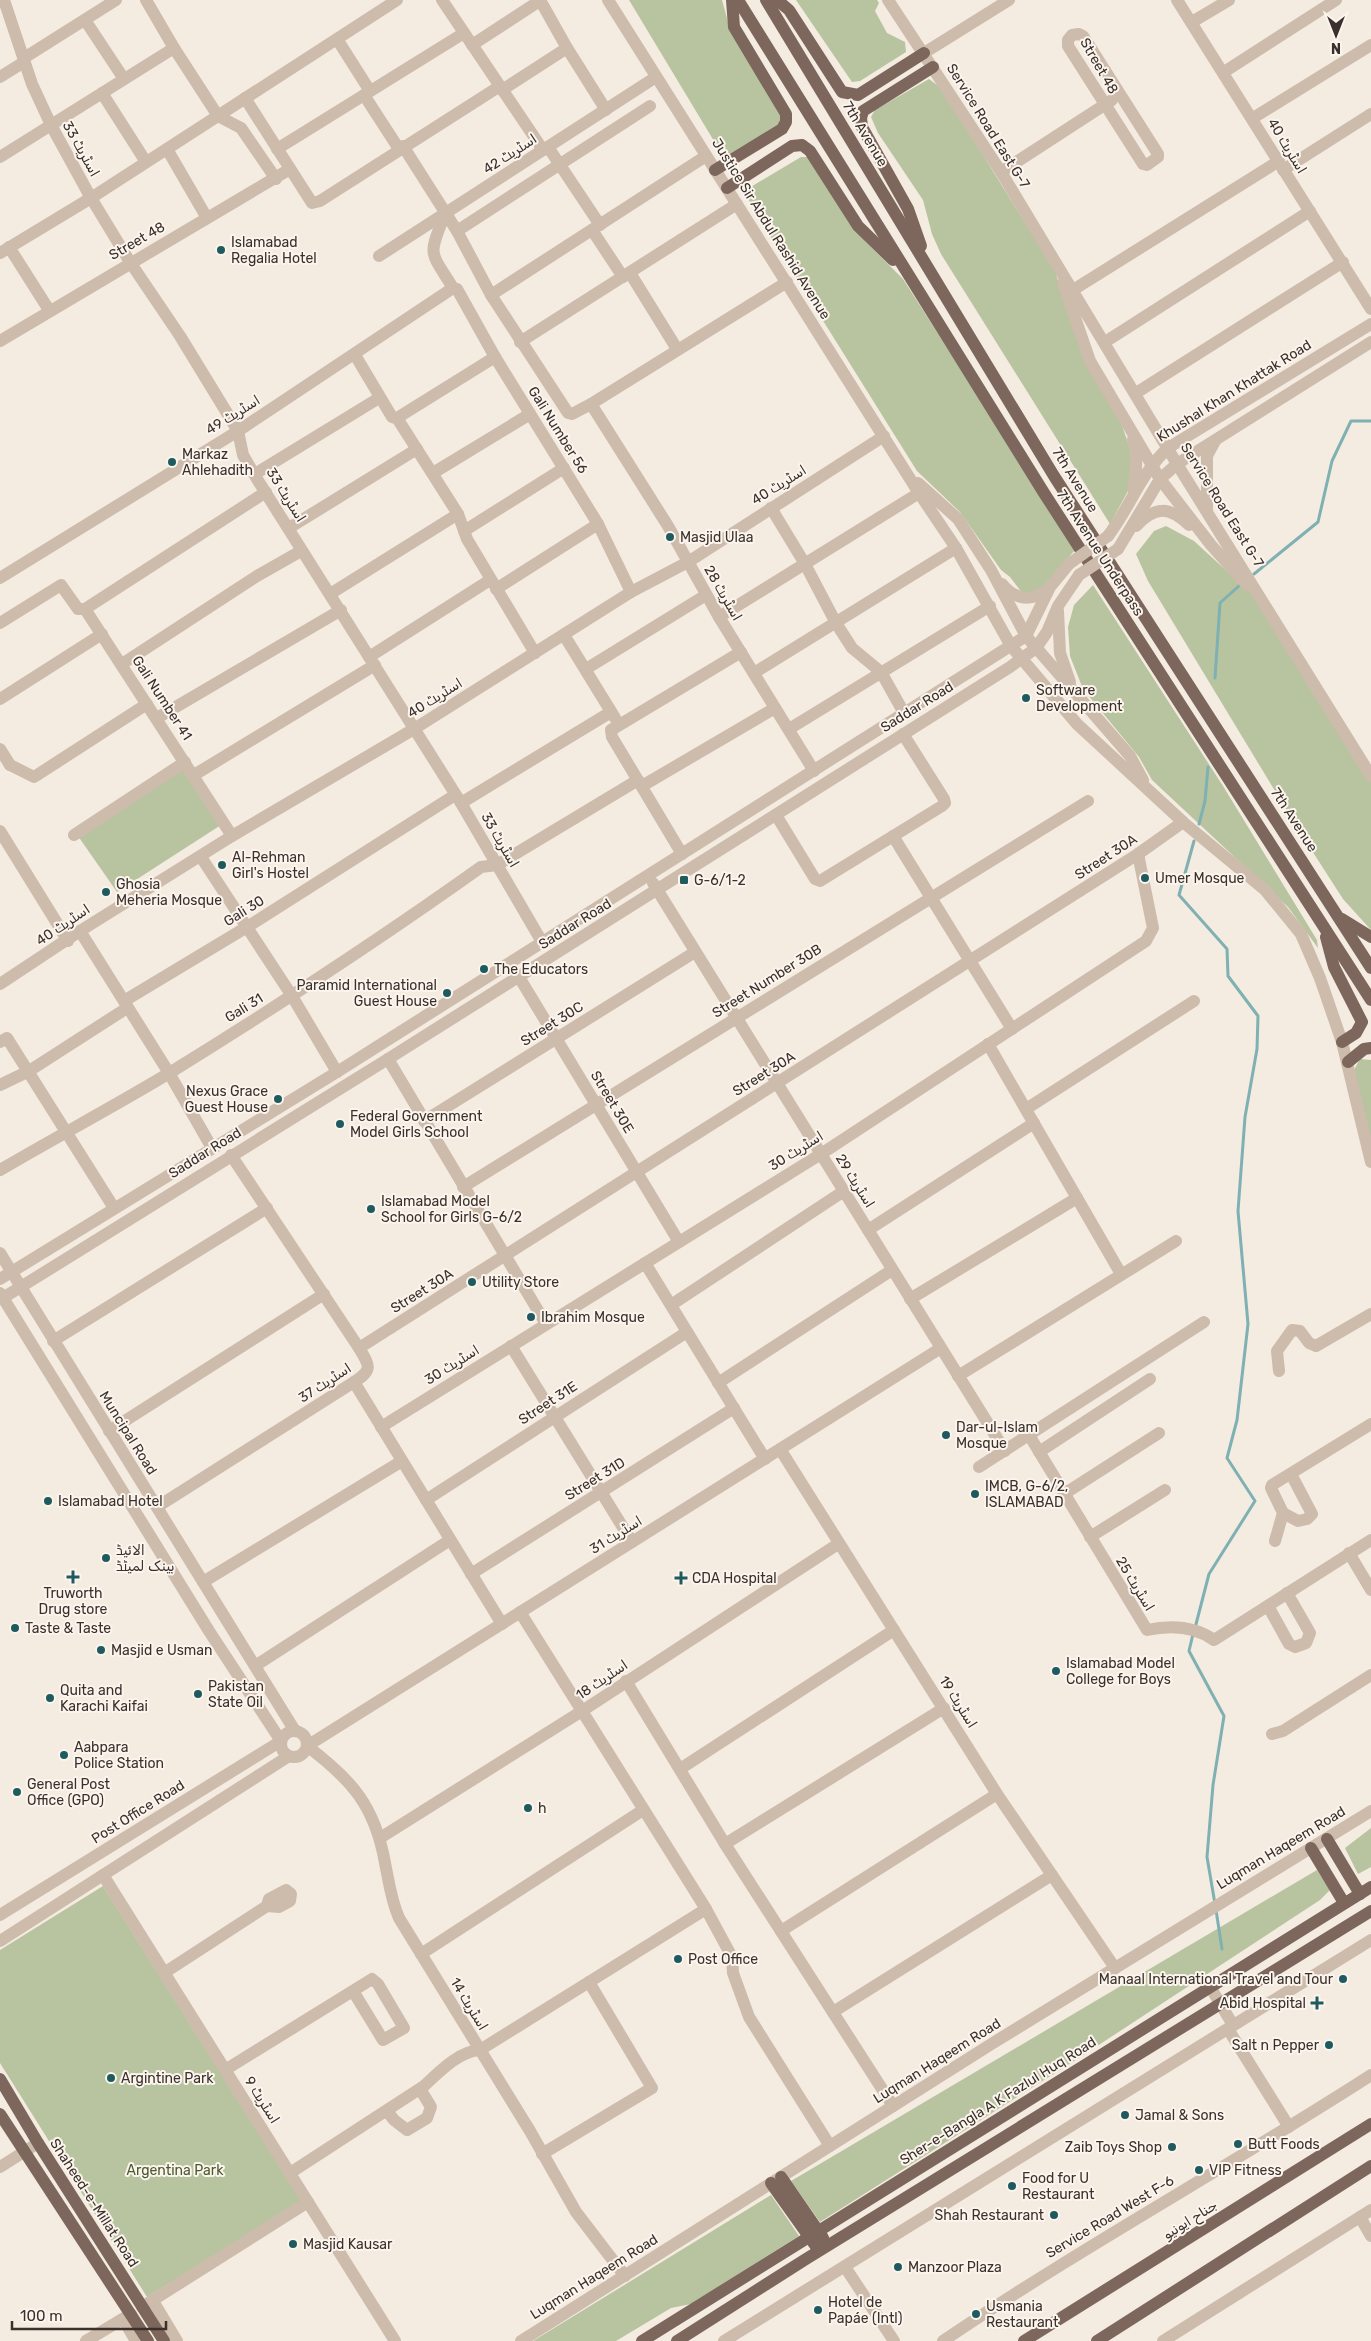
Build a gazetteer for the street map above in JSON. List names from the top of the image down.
{
  "streets": {
    "main road": [
      "7th Avenue",
      "7th Avenue Underpass",
      "Sher-e-Bangla A K Fazlul Huq Road",
      "Shaheed-e-Millat Road",
      "جناح ایونیو"
    ],
    "street": [
      "Street 48",
      "Service Road East G-7",
      "اسٹریٹ 40",
      "اسٹریٹ 33",
      "اسٹریٹ 42",
      "Justice Sir Abdul Rashid Avenue",
      "Khushal Khan Khattak Road",
      "اسٹریٹ 49",
      "Gali Number 56",
      "اسٹریٹ 28",
      "Gali Number 41",
      "Saddar Road",
      "Street 30A",
      "Gali 30",
      "Street Number 30B",
      "Gali 31",
      "Street 30C",
      "Street 30E",
      "اسٹریٹ 30",
      "اسٹریٹ 29",
      "اسٹریٹ 37",
      "Street 31E",
      "Muncipal Road",
      "Street 31D",
      "اسٹریٹ 31",
      "اسٹریٹ 25",
      "اسٹریٹ 18",
      "اسٹریٹ 19",
      "Post Office Road",
      "Luqman Haqeem Road",
      "اسٹریٹ 14",
      "اسٹریٹ 9",
      "Service Road West F-6"
    ]
  },
  "crossings": [
    ["Street 48", "اسٹریٹ 33"],
    ["Service Road East G-7", "Khushal Khan Khattak Road"],
    ["اسٹریٹ 40", "اسٹریٹ 33"],
    ["اسٹریٹ 40", "Justice Sir Abdul Rashid Avenue"],
    ["اسٹریٹ 40", "Gali Number 56"],
    ["اسٹریٹ 40", "اسٹریٹ 28"],
    ["اسٹریٹ 40", "Gali Number 41"],
    ["اسٹریٹ 33", "اسٹریٹ 49"],
    ["اسٹریٹ 33", "Saddar Road"],
    ["اسٹریٹ 33", "Gali 30"],
    ["اسٹریٹ 33", "Gali 31"],
    ["اسٹریٹ 42", "Justice Sir Abdul Rashid Avenue"],
    ["اسٹریٹ 42", "Gali Number 56"],
    ["Justice Sir Abdul Rashid Avenue", "Saddar Road"],
    ["Justice Sir Abdul Rashid Avenue", "Street 30A"],
    ["اسٹریٹ 49", "Gali Number 56"],
    ["اسٹریٹ 28", "Saddar Road"],
    ["اسٹریٹ 28", "Gali 31"],
    ["Saddar Road", "Street 30E"],
    ["Saddar Road", "اسٹریٹ 29"],
    ["Saddar Road", "اسٹریٹ 37"],
    ["Saddar Road", "Muncipal Road"],
    ["Street 30A", "Street 30E"],
    ["Street 30A", "اسٹریٹ 30"],
    ["Street 30A", "اسٹریٹ 29"],
    ["Street 30A", "اسٹریٹ 37"],
    ["Street Number 30B", "Street 30E"],
    ["Street Number 30B", "اسٹریٹ 29"],
    ["Street 30C", "Street 30E"],
    ["Street 30C", "اسٹریٹ 29"],
    ["Street 30E", "اسٹریٹ 30"],
    ["اسٹریٹ 30", "اسٹریٹ 29"],
    ["اسٹریٹ 29", "اسٹریٹ 31"],
    ["اسٹریٹ 37", "Muncipal Road"],
    ["Muncipal Road", "اسٹریٹ 31"],
    ["Muncipal Road", "Post Office Road"],
    ["Muncipal Road", "اسٹریٹ 14"],
    ["اسٹریٹ 31", "اسٹریٹ 19"],
    ["اسٹریٹ 31", "Post Office Road"],
    ["اسٹریٹ 31", "اسٹریٹ 14"],
    ["اسٹریٹ 18", "اسٹریٹ 19"],
    ["اسٹریٹ 18", "اسٹریٹ 14"],
    ["اسٹریٹ 19", "Luqman Haqeem Road"],
    ["Post Office Road", "اسٹریٹ 14"],
    ["Luqman Haqeem Road", "اسٹریٹ 14"]
  ],
  "parks": ["Argentina Park"],
  "places": {
    "other": [
      "Islamabad Regalia Hotel",
      "Markaz Ahlehadith",
      "Masjid Ulaa",
      "Software Development",
      "Al-Rehman Girl's Hostel",
      "Umer Mosque",
      "Ghosia Meheria Mosque",
      "The Educators",
      "Paramid International Guest House",
      "Nexus Grace Guest House",
      "Federal Government Model Girls School",
      "Islamabad Model School for Girls G-6/2",
      "Utility Store",
      "Ibrahim Mosque",
      "Dar-ul-Islam Mosque",
      "IMCB, G-6/2, ISLAMABAD",
      "Islamabad Hotel",
      "الائیڈ بینک لمیٹڈ",
      "Taste & Taste",
      "Masjid e Usman",
      "Islamabad Model College for Boys",
      "Pakistan State Oil",
      "Quita and Karachi Kaifai",
      "Aabpara Police Station",
      "General Post Office (GPO)",
      "h",
      "Post Office",
      "Manaal International Travel and Tour",
      "Salt n Pepper",
      "Argintine Park",
      "Jamal & Sons",
      "Butt Foods",
      "Zaib Toys Shop",
      "VIP Fitness",
      "Food for U Restaurant",
      "Shah Restaurant",
      "Masjid Kausar",
      "Manzoor Plaza",
      "Hotel de Papáe (Intl)",
      "Usmania Restaurant"
    ],
    "transit": ["G-6/1-2"],
    "health": ["Truworth Drug store", "CDA Hospital", "Abid Hospital"]
  },
  "scale_bar": "100 m",
  "north": "bottom"
}
